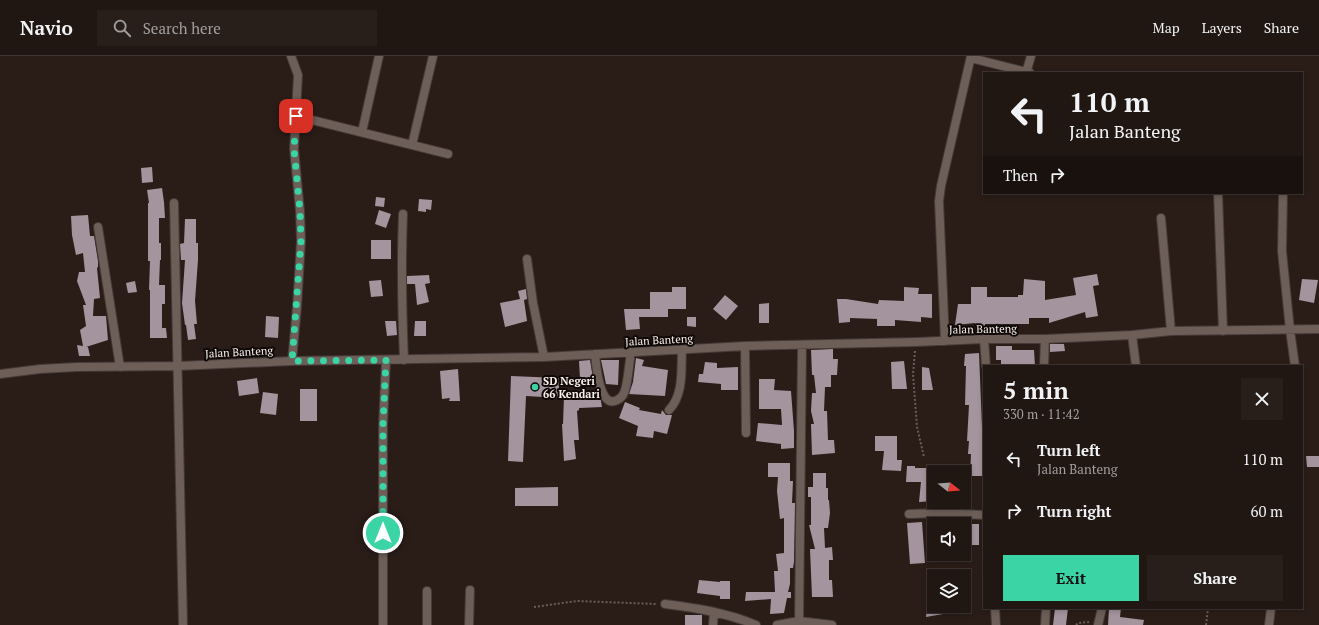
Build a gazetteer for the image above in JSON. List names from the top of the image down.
{
  "streets": {
    "street": ["Jalan Banteng"]
  },
  "places": ["SD Negeri 66 Kendari"],
  "north": "right",
  "page": {
    "header": "Navio",
    "search": "Search here",
    "nav": ["Map", "Layers", "Share"],
    "turn": ["110 m", "Jalan Banteng"],
    "then": "Then",
    "heading": ["5 min", "330 m · 11:42"],
    "list": [
      {
        "name": "Turn left",
        "note": "Jalan Banteng",
        "value": "110 m"
      },
      {
        "name": "Turn right",
        "value": "60 m"
      }
    ],
    "buttons": ["Exit", "Share"]
  }
}
